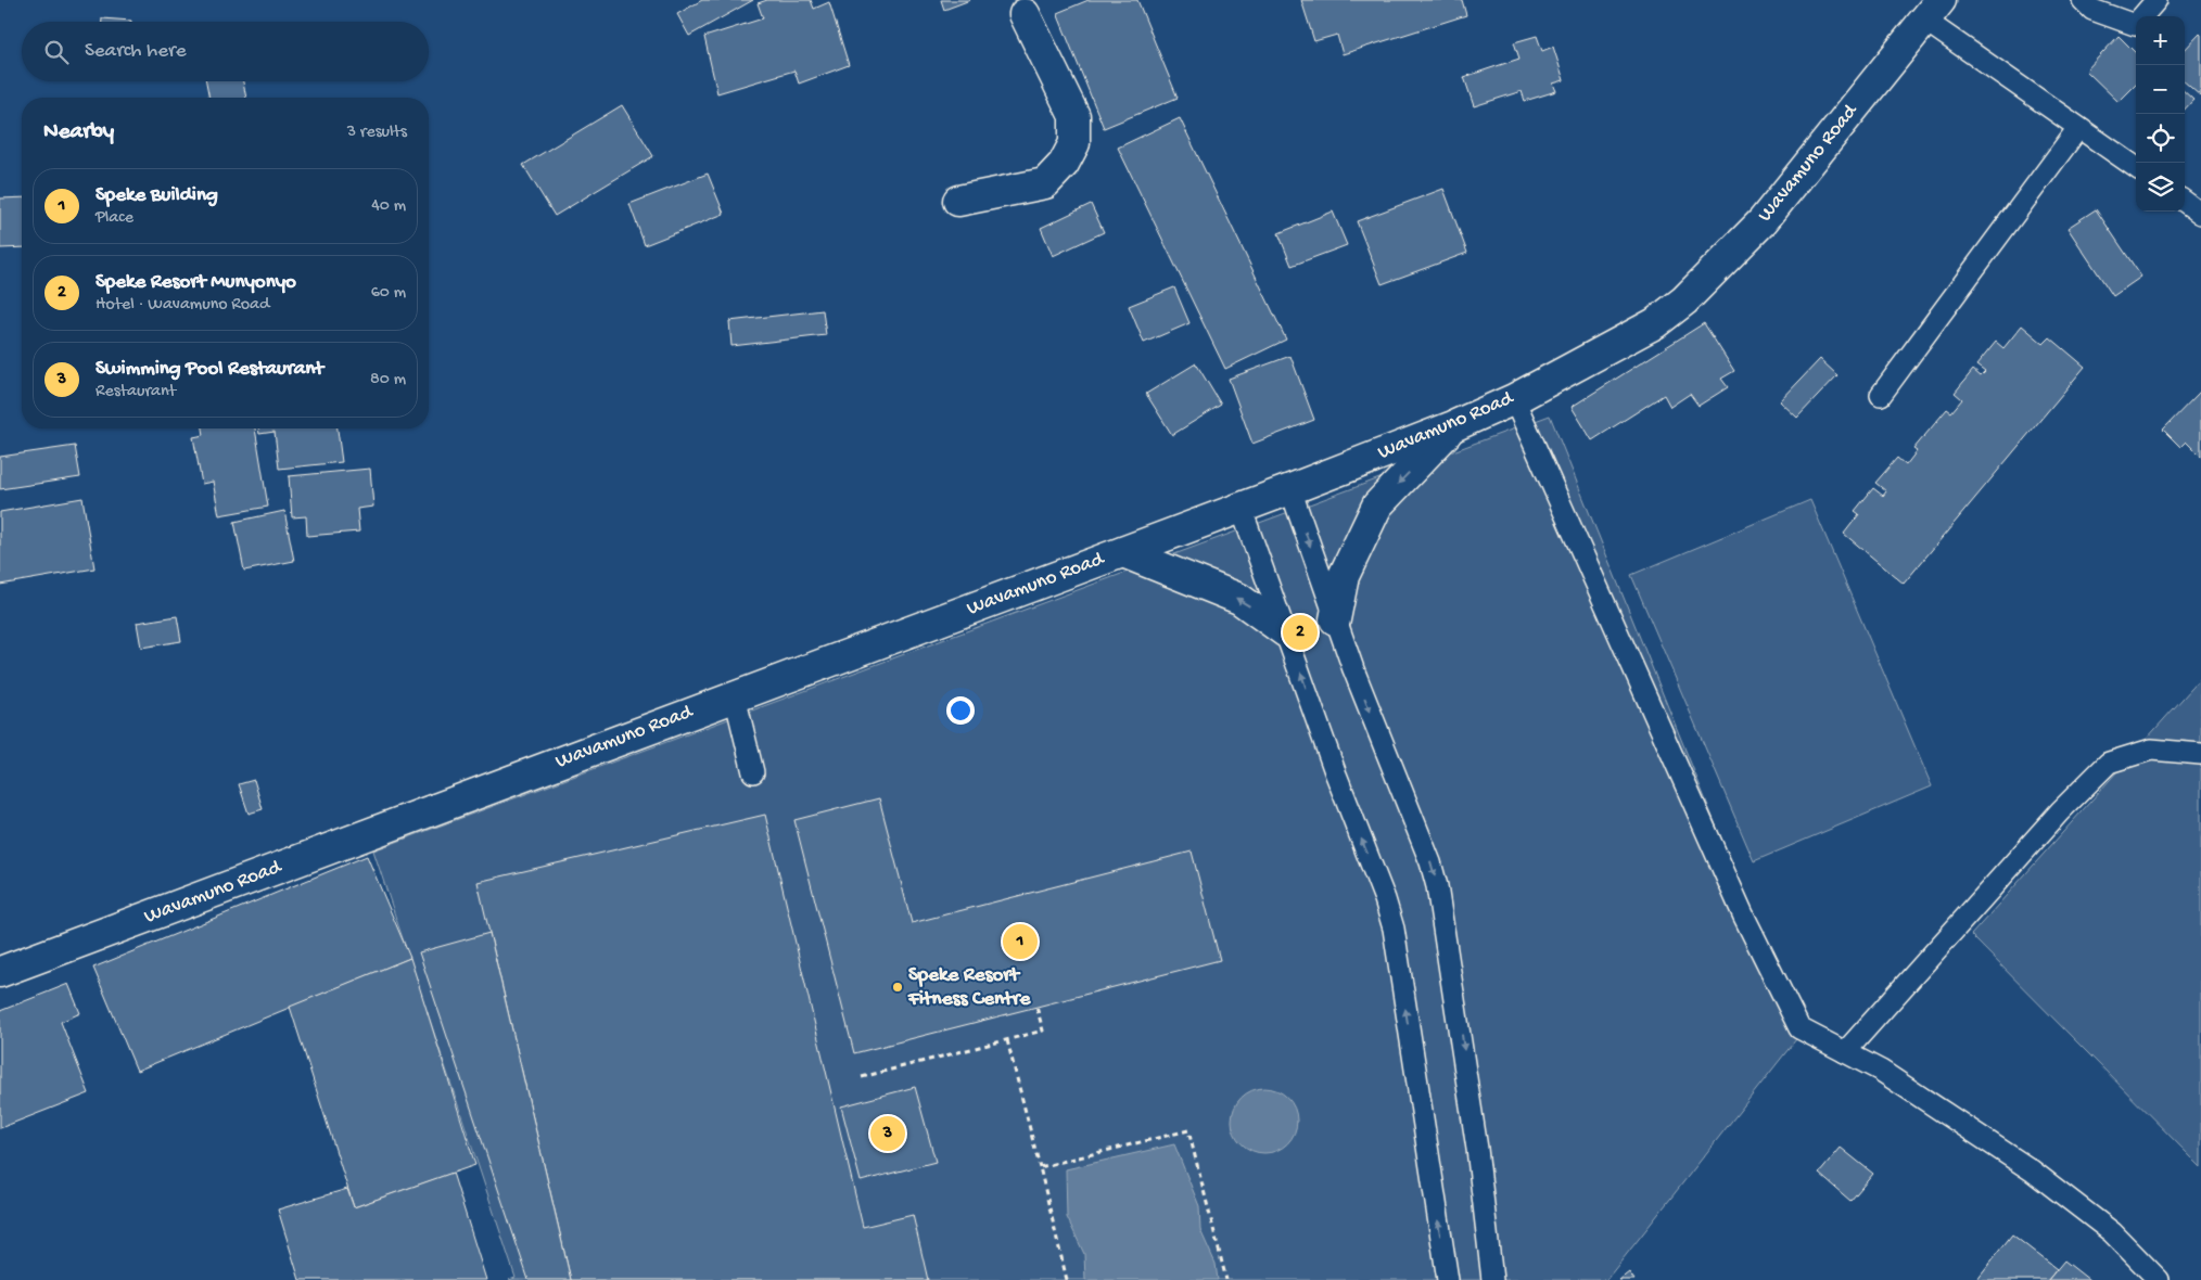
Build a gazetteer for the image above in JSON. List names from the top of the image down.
{
  "streets": {
    "main road": ["Wavamuno Road"]
  },
  "places": ["Speke Resort Fitness Centre"],
  "page": {
    "map_buttons": ["+", "−"],
    "search": "Search here",
    "heading": ["Nearby", "3 results"],
    "list": [
      {
        "mark": "1",
        "name": "Speke Building",
        "note": "Place",
        "value": "40 m"
      },
      {
        "mark": "2",
        "name": "Speke Resort Munyonyo",
        "note": "Hotel · Wavamuno Road",
        "value": "60 m"
      },
      {
        "mark": "3",
        "name": "Swimming Pool Restaurant",
        "note": "Restaurant",
        "value": "80 m"
      }
    ],
    "pins": ["2", "1", "3"]
  }
}
